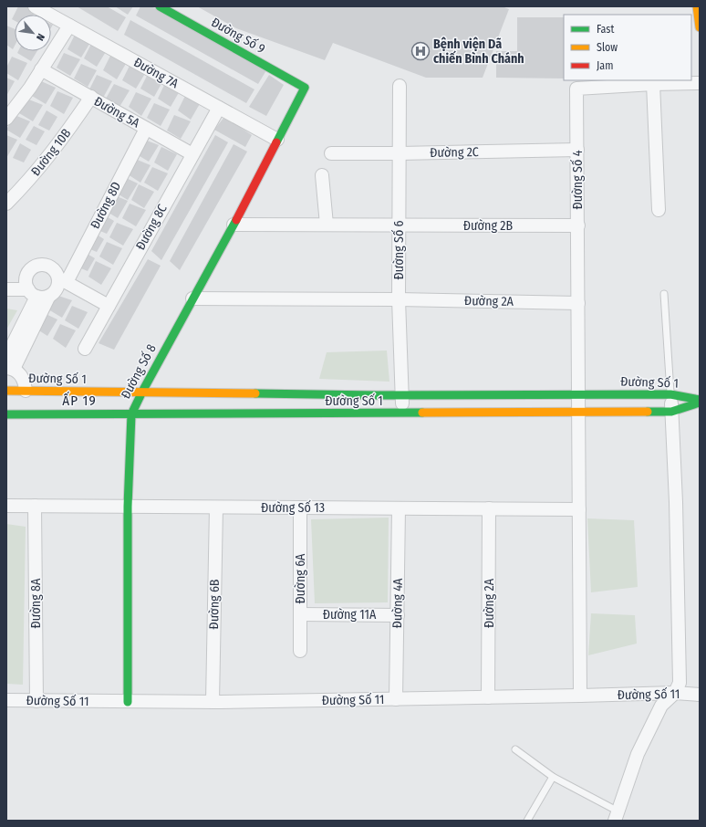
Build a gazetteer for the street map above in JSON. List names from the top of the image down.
{
  "streets": {
    "street": [
      "Đường Số 9",
      "Đường 7A",
      "Đường 5A",
      "Đường 10B",
      "Đường 2C",
      "Đường Số 4",
      "Đường 8D",
      "Đường 2B",
      "Đường 8C",
      "Đường Số 6",
      "Đường 2A",
      "Đường Số 8",
      "Đường Số 1",
      "Đường Số 13",
      "Đường 6A",
      "Đường 8A",
      "Đường 4A",
      "Đường 6B",
      "Đường 11A",
      "Đường Số 11"
    ]
  },
  "crossings": [
    ["Đường Số 9", "Đường Số 8"],
    ["Đường 7A", "Đường 8C"],
    ["Đường 7A", "Đường Số 8"],
    ["Đường 5A", "Đường 10B"],
    ["Đường 5A", "Đường 8D"],
    ["Đường 5A", "Đường 8C"],
    ["Đường 2C", "Đường Số 4"],
    ["Đường 2C", "Đường Số 6"],
    ["Đường Số 4", "Đường 2B"],
    ["Đường Số 4", "Đường 2A"],
    ["Đường Số 4", "Đường Số 1"],
    ["Đường Số 4", "Đường Số 13"],
    ["Đường Số 4", "Đường Số 11"],
    ["Đường 2B", "Đường Số 6"],
    ["Đường 2B", "Đường Số 8"],
    ["Đường Số 6", "Đường 2A"],
    ["Đường Số 6", "Đường Số 1"],
    ["Đường 2A", "Đường Số 8"],
    ["Đường 2A", "Đường Số 13"],
    ["Đường 2A", "Đường Số 11"],
    ["Đường Số 8", "Đường Số 1"],
    ["Đường Số 8", "Đường Số 13"],
    ["Đường Số 8", "Đường Số 11"],
    ["Đường Số 13", "Đường 6A"],
    ["Đường Số 13", "Đường 8A"],
    ["Đường Số 13", "Đường 4A"],
    ["Đường Số 13", "Đường 6B"],
    ["Đường 6A", "Đường 11A"],
    ["Đường 8A", "Đường Số 11"],
    ["Đường 4A", "Đường 11A"],
    ["Đường 4A", "Đường Số 11"],
    ["Đường 6B", "Đường Số 11"]
  ],
  "districts": ["ẤP 19"],
  "places": {
    "hospital": ["Bệnh viện Dã chiến Bình Chánh"]
  },
  "legend": ["Fast", "Slow", "Jam"],
  "north": "bottom right"
}
